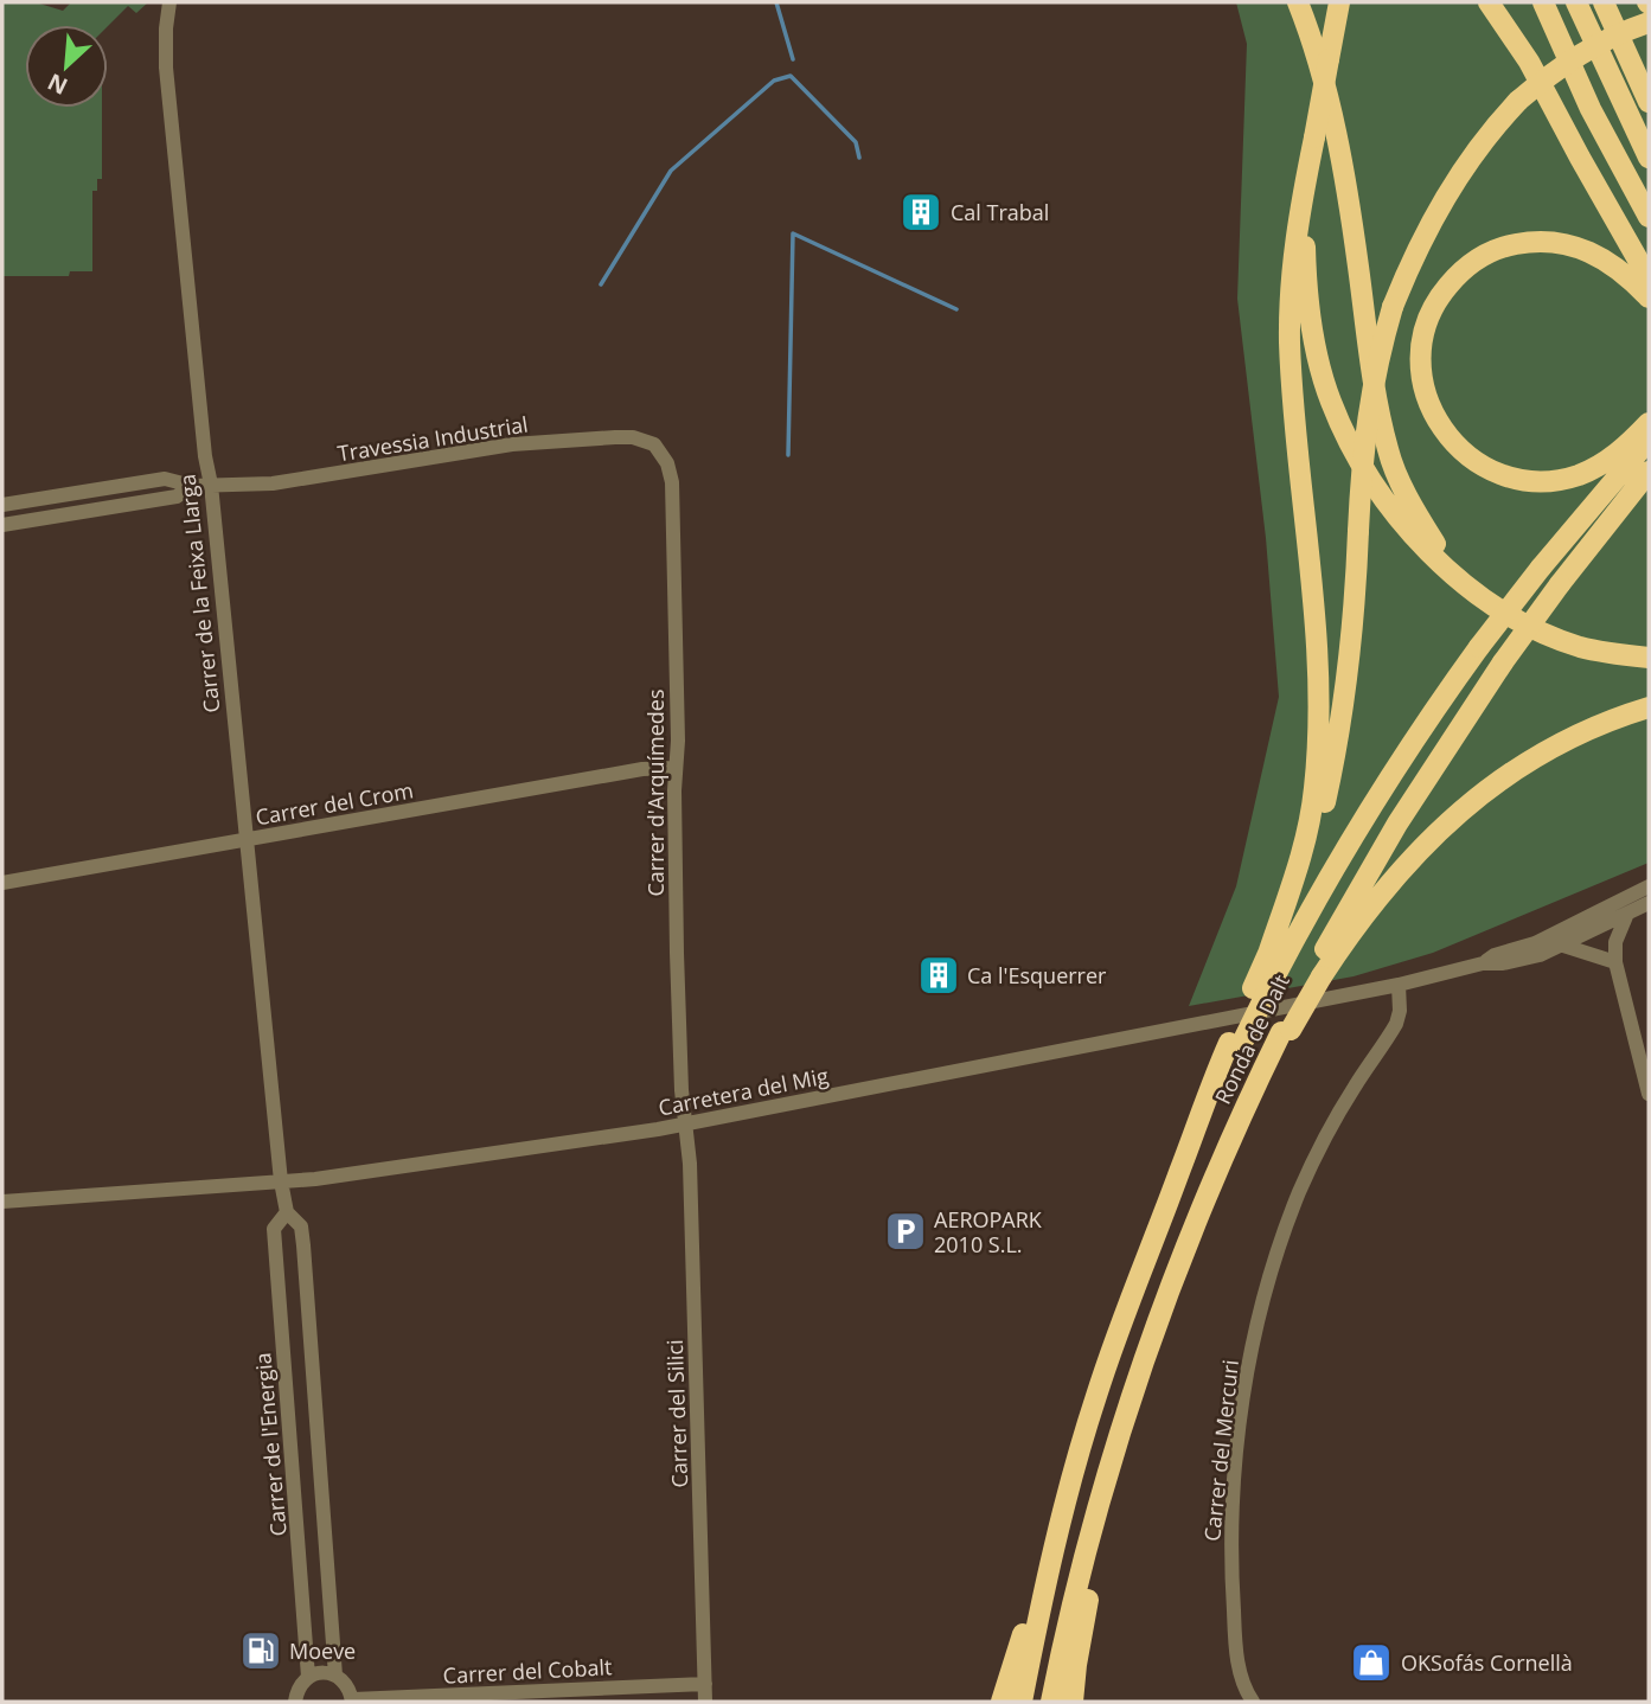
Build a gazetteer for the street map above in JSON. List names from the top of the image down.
{
  "streets": {
    "highway": ["Ronda de Dalt"],
    "street": [
      "Travessia Industrial",
      "Carrer de la Feixa Llarga",
      "Carrer d'Arquímedes",
      "Carrer del Crom",
      "Carretera del Mig",
      "Carrer del Silici",
      "Carrer de l'Energia",
      "Carrer del Mercuri",
      "Carrer del Cobalt"
    ]
  },
  "crossings": [
    ["Travessia Industrial", "Carrer de la Feixa Llarga"],
    ["Travessia Industrial", "Carrer d'Arquímedes"],
    ["Carrer de la Feixa Llarga", "Carrer del Crom"],
    ["Carrer de la Feixa Llarga", "Carretera del Mig"],
    ["Carrer de la Feixa Llarga", "Carrer de l'Energia"],
    ["Carrer d'Arquímedes", "Carrer del Crom"],
    ["Carrer d'Arquímedes", "Carretera del Mig"],
    ["Carrer d'Arquímedes", "Carrer del Silici"],
    ["Carretera del Mig", "Carrer del Silici"],
    ["Carretera del Mig", "Carrer de l'Energia"],
    ["Carretera del Mig", "Carrer del Mercuri"],
    ["Carrer del Silici", "Carrer del Cobalt"]
  ],
  "places": {
    "building": ["Cal Trabal", "Ca l'Esquerrer"],
    "parking": ["AEROPARK 2010 S.L."],
    "fuel station": ["Moeve"],
    "shop": ["OKSofás Cornellà"]
  },
  "north": "bottom left"
}
